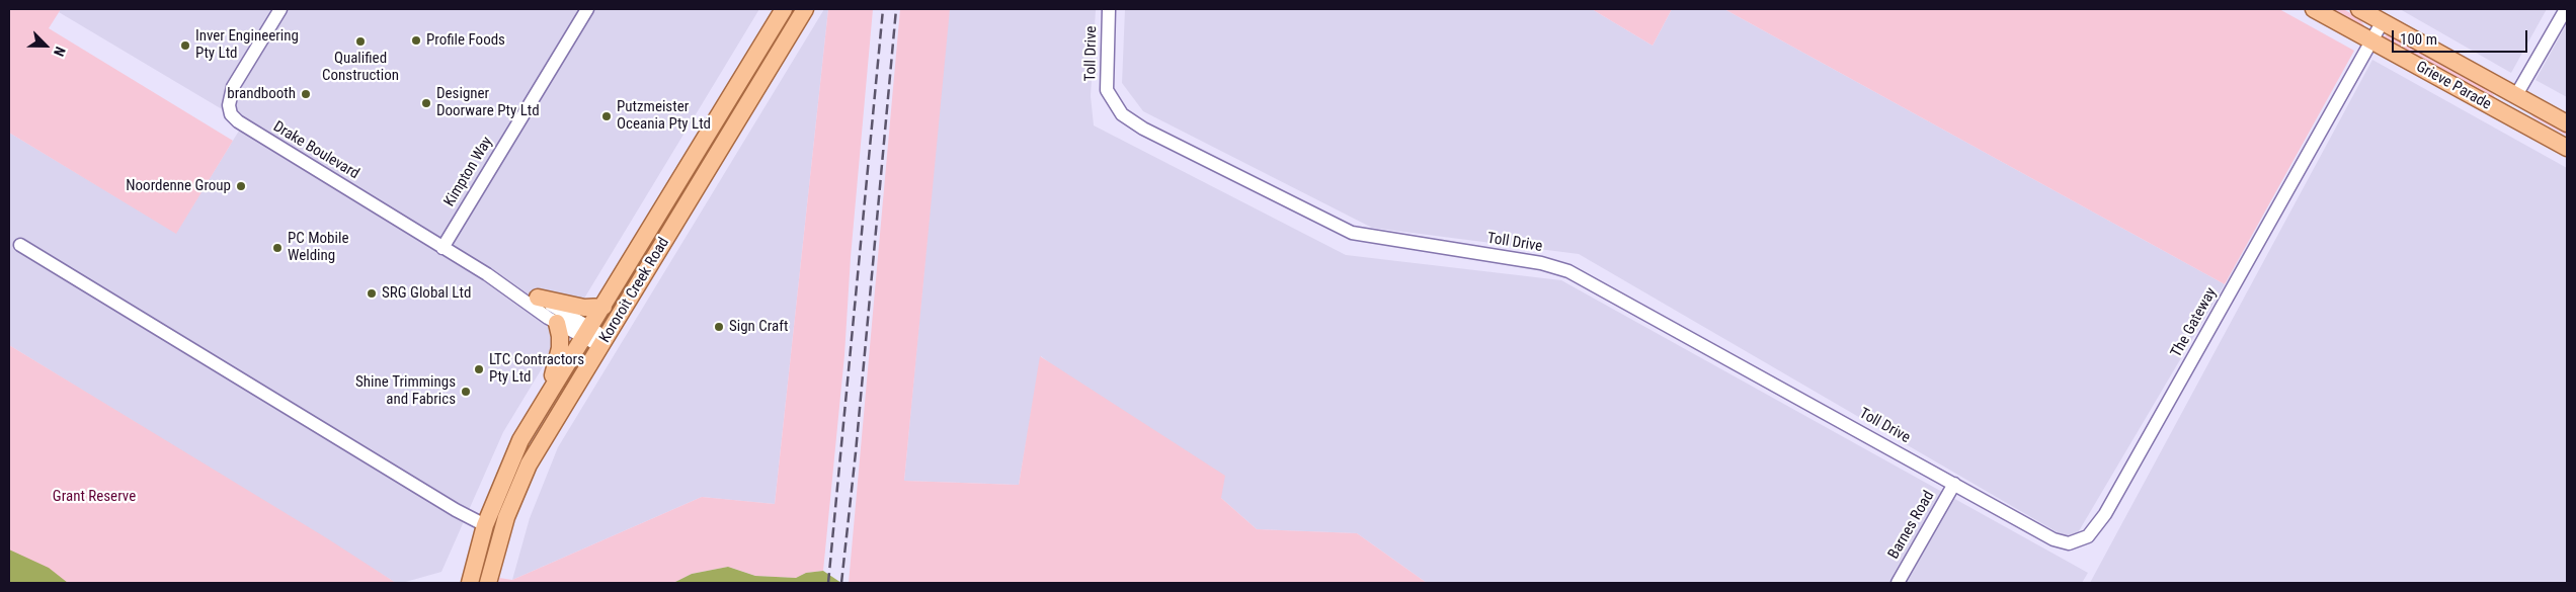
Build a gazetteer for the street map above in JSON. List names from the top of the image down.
{
  "streets": {
    "main road": ["Grieve Parade", "Kororoit Creek Road"],
    "street": [
      "Toll Drive",
      "Drake Boulevard",
      "Kimpton Way",
      "The Gateway",
      "Barnes Road"
    ]
  },
  "crossings": [
    ["Toll Drive", "The Gateway"],
    ["Toll Drive", "Barnes Road"],
    ["Grieve Parade", "The Gateway"],
    ["Drake Boulevard", "Kimpton Way"],
    ["Drake Boulevard", "Kororoit Creek Road"]
  ],
  "parks": ["Grant Reserve"],
  "places": [
    "Profile Foods",
    "Qualified Construction",
    "Inver Engineering Pty Ltd",
    "brandbooth",
    "Designer Doorware Pty Ltd",
    "Putzmeister Oceania Pty Ltd",
    "Noordenne Group",
    "PC Mobile Welding",
    "SRG Global Ltd",
    "Sign Craft",
    "LTC Contractors Pty Ltd",
    "Shine Trimmings and Fabrics"
  ],
  "scale_bar": "100 m",
  "north": "bottom right"
}
